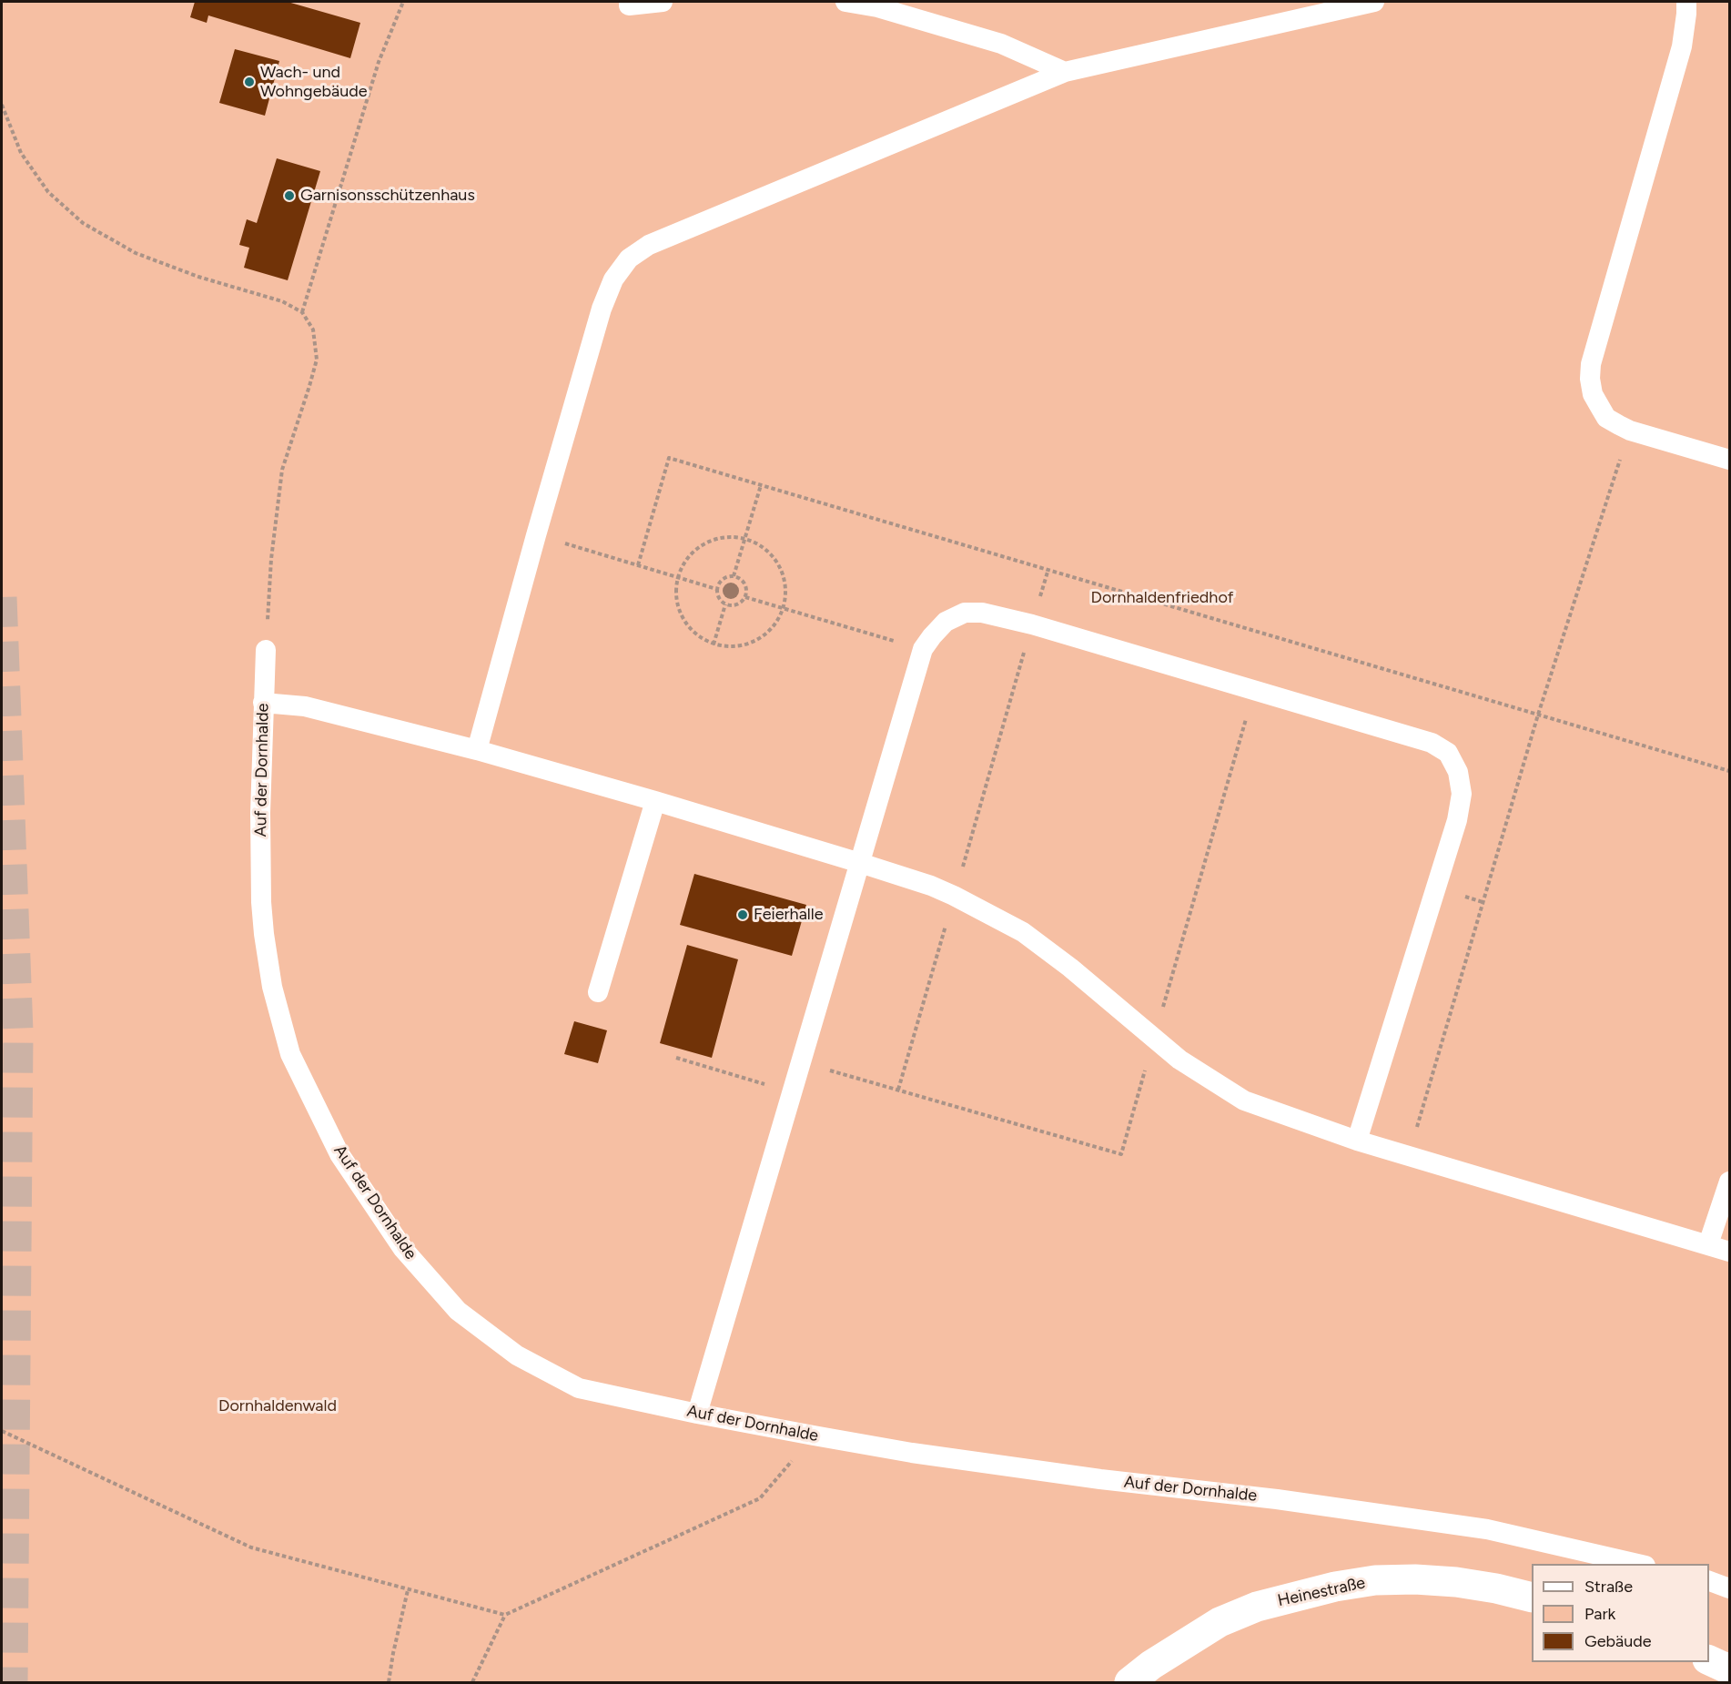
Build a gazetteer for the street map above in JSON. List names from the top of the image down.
{
  "streets": {
    "main road": ["Heinestraße"],
    "lane": ["Auf der Dornhalde"]
  },
  "parks": ["Dornhaldenfriedhof", "Dornhaldenwald"],
  "places": ["Wach- und Wohngebäude", "Garnisonsschützenhaus", "Feierhalle"],
  "legend": ["Straße", "Park", "Gebäude"]
}
